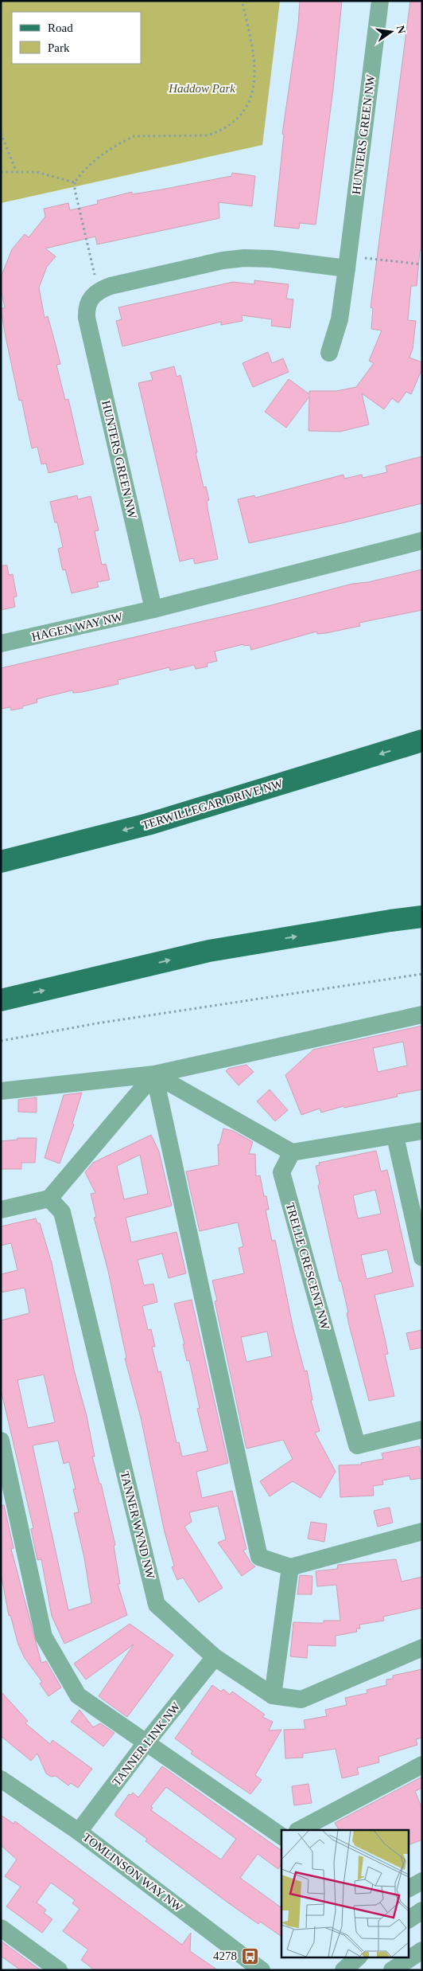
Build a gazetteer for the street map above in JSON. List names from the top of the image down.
{
  "streets": {
    "main road": ["TERWILLEGAR DRIVE NW"],
    "street": [
      "HUNTERS GREEN NW",
      "HAGEN WAY NW",
      "TRELLE CRESCENT NW",
      "TANNER WYND NW",
      "TANNER LINK NW",
      "TOMLINSON WAY NW"
    ]
  },
  "crossings": [
    ["HUNTERS GREEN NW", "HAGEN WAY NW"],
    ["TANNER WYND NW", "TANNER LINK NW"],
    ["TANNER LINK NW", "TOMLINSON WAY NW"]
  ],
  "parks": ["Haddow Park"],
  "places": {
    "bus stop": ["4278"]
  },
  "legend": ["Road", "Park"],
  "north": "right"
}
